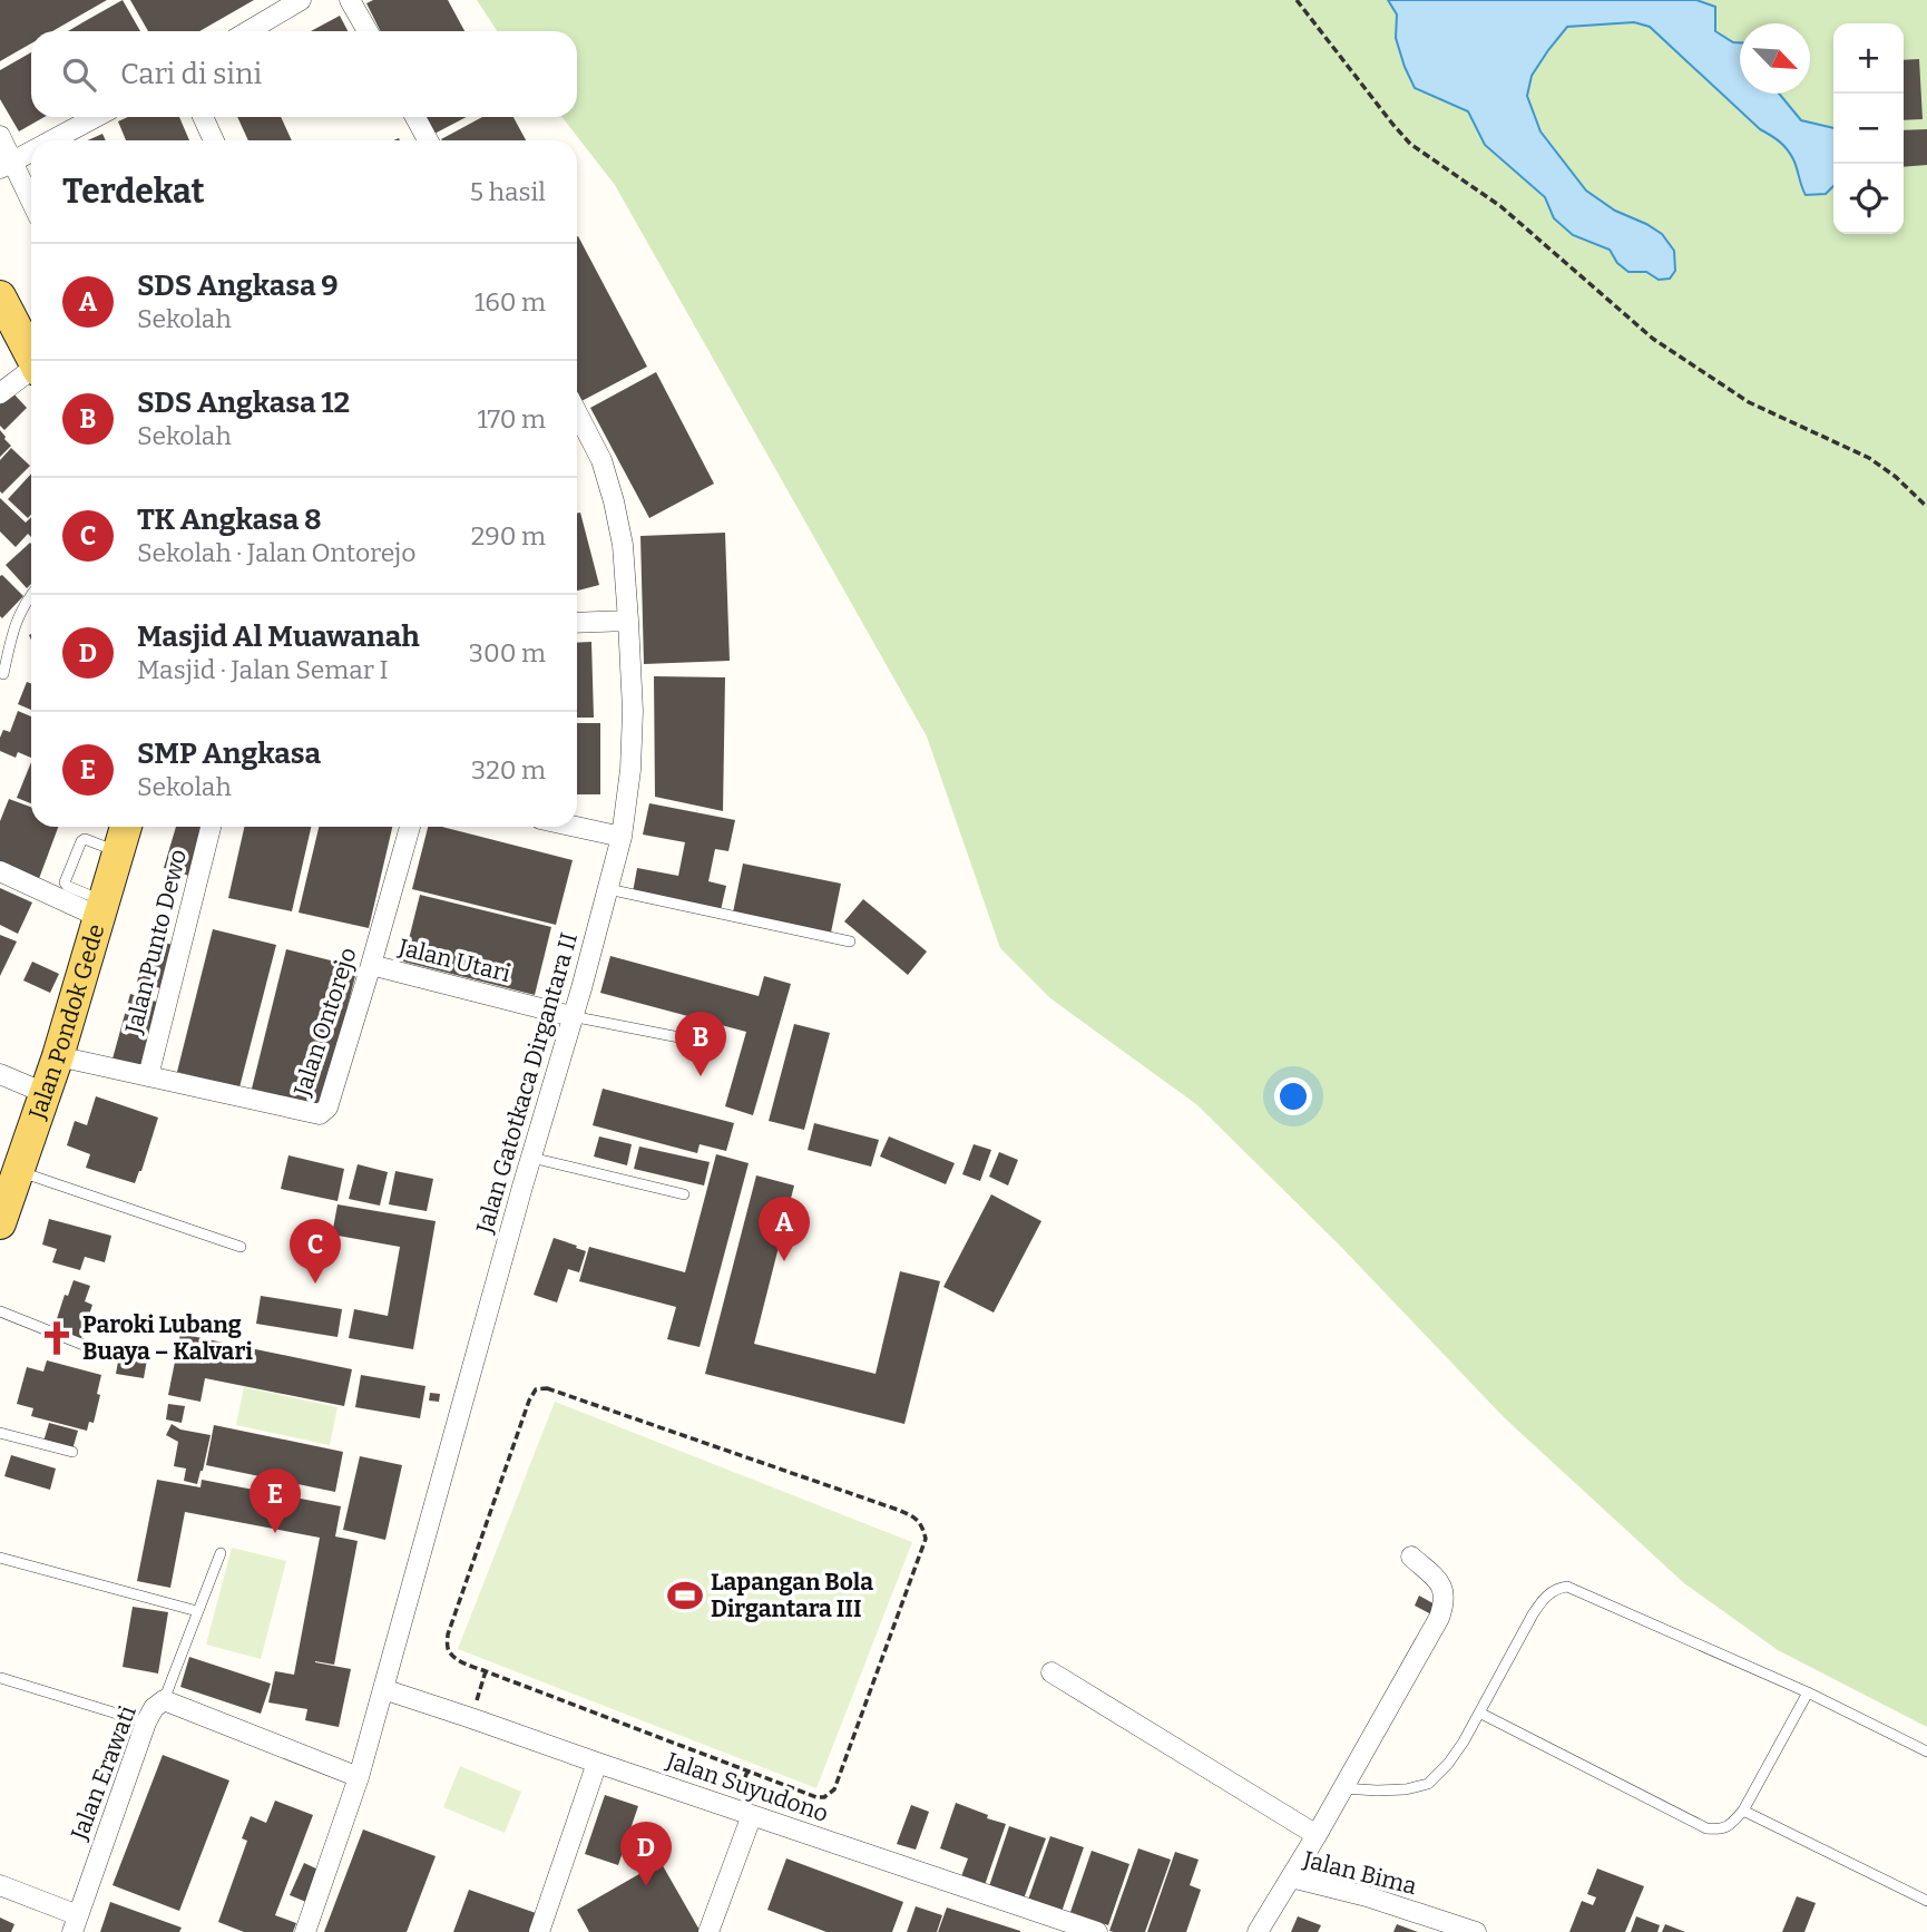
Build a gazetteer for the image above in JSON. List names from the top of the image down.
{
  "streets": {
    "main road": ["Jalan Pondok Gede"],
    "street": [
      "Jalan Punto Dewo",
      "Jalan Utari",
      "Jalan Ontorejo",
      "Jalan Gatotkaca Dirgantara II",
      "Jalan Erawati",
      "Jalan Suyudono",
      "Jalan Bima"
    ]
  },
  "crossings": [
    ["Jalan Punto Dewo", "Jalan Ontorejo"],
    ["Jalan Utari", "Jalan Ontorejo"],
    ["Jalan Utari", "Jalan Gatotkaca Dirgantara II"],
    ["Jalan Pondok Gede", "Jalan Ontorejo"],
    ["Jalan Gatotkaca Dirgantara II", "Jalan Erawati"],
    ["Jalan Gatotkaca Dirgantara II", "Jalan Suyudono"]
  ],
  "places": {
    "church": ["Paroki Lubang Buaya – Kalvari"],
    "sports": ["Lapangan Bola Dirgantara III"]
  },
  "north": "bottom right",
  "page": {
    "map_buttons": ["+", "−"],
    "search": "Cari di sini",
    "heading": ["Terdekat", "5 hasil"],
    "list": [
      {
        "mark": "A",
        "name": "SDS Angkasa 9",
        "note": "Sekolah",
        "value": "160 m"
      },
      {
        "mark": "B",
        "name": "SDS Angkasa 12",
        "note": "Sekolah",
        "value": "170 m"
      },
      {
        "mark": "C",
        "name": "TK Angkasa 8",
        "note": "Sekolah · Jalan Ontorejo",
        "value": "290 m"
      },
      {
        "mark": "D",
        "name": "Masjid Al Muawanah",
        "note": "Masjid · Jalan Semar I",
        "value": "300 m"
      },
      {
        "mark": "E",
        "name": "SMP Angkasa",
        "note": "Sekolah",
        "value": "320 m"
      }
    ],
    "pins": [
      "B",
      "A",
      "C",
      "E",
      "D"
    ]
  }
}
